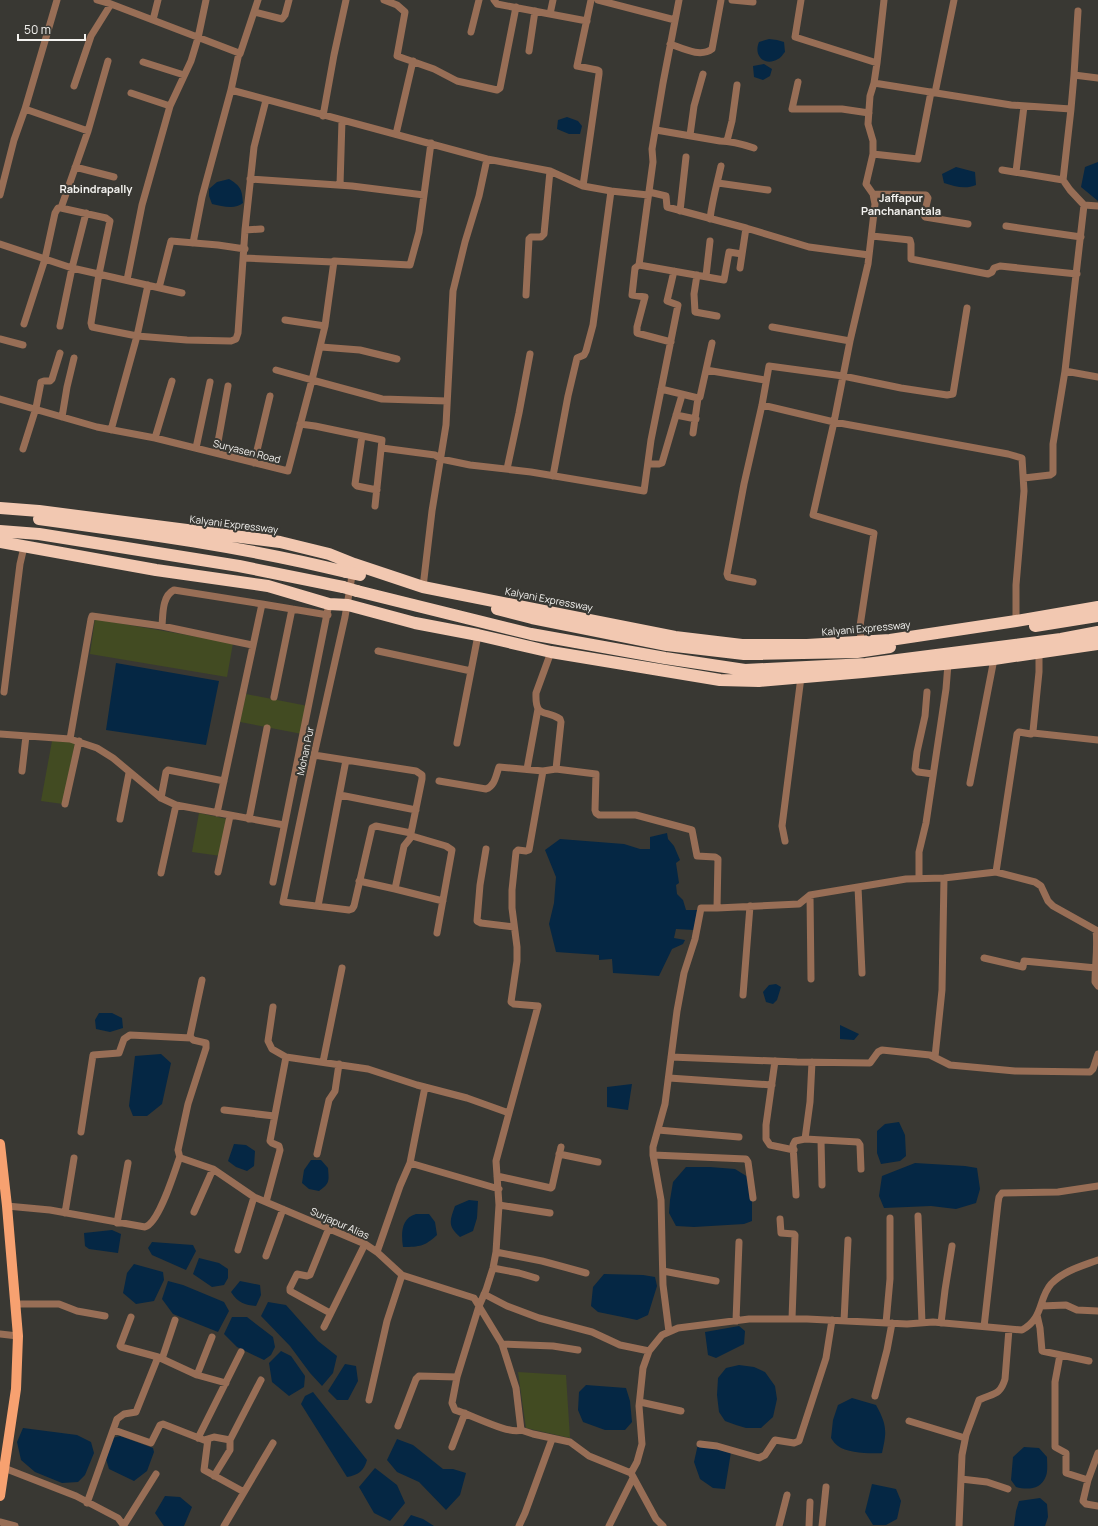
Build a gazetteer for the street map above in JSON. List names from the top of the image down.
{
  "streets": {
    "highway": ["Kalyani Expressway"],
    "street": ["Suryasen Road", "Mohan Pur", "Surjapur Alias"]
  },
  "crossings": [
    ["Kalyani Expressway", "Mohan Pur"]
  ],
  "districts": ["Rabindrapally", "Jaffapur Panchanantala"],
  "scale_bar": "50 m"
}
